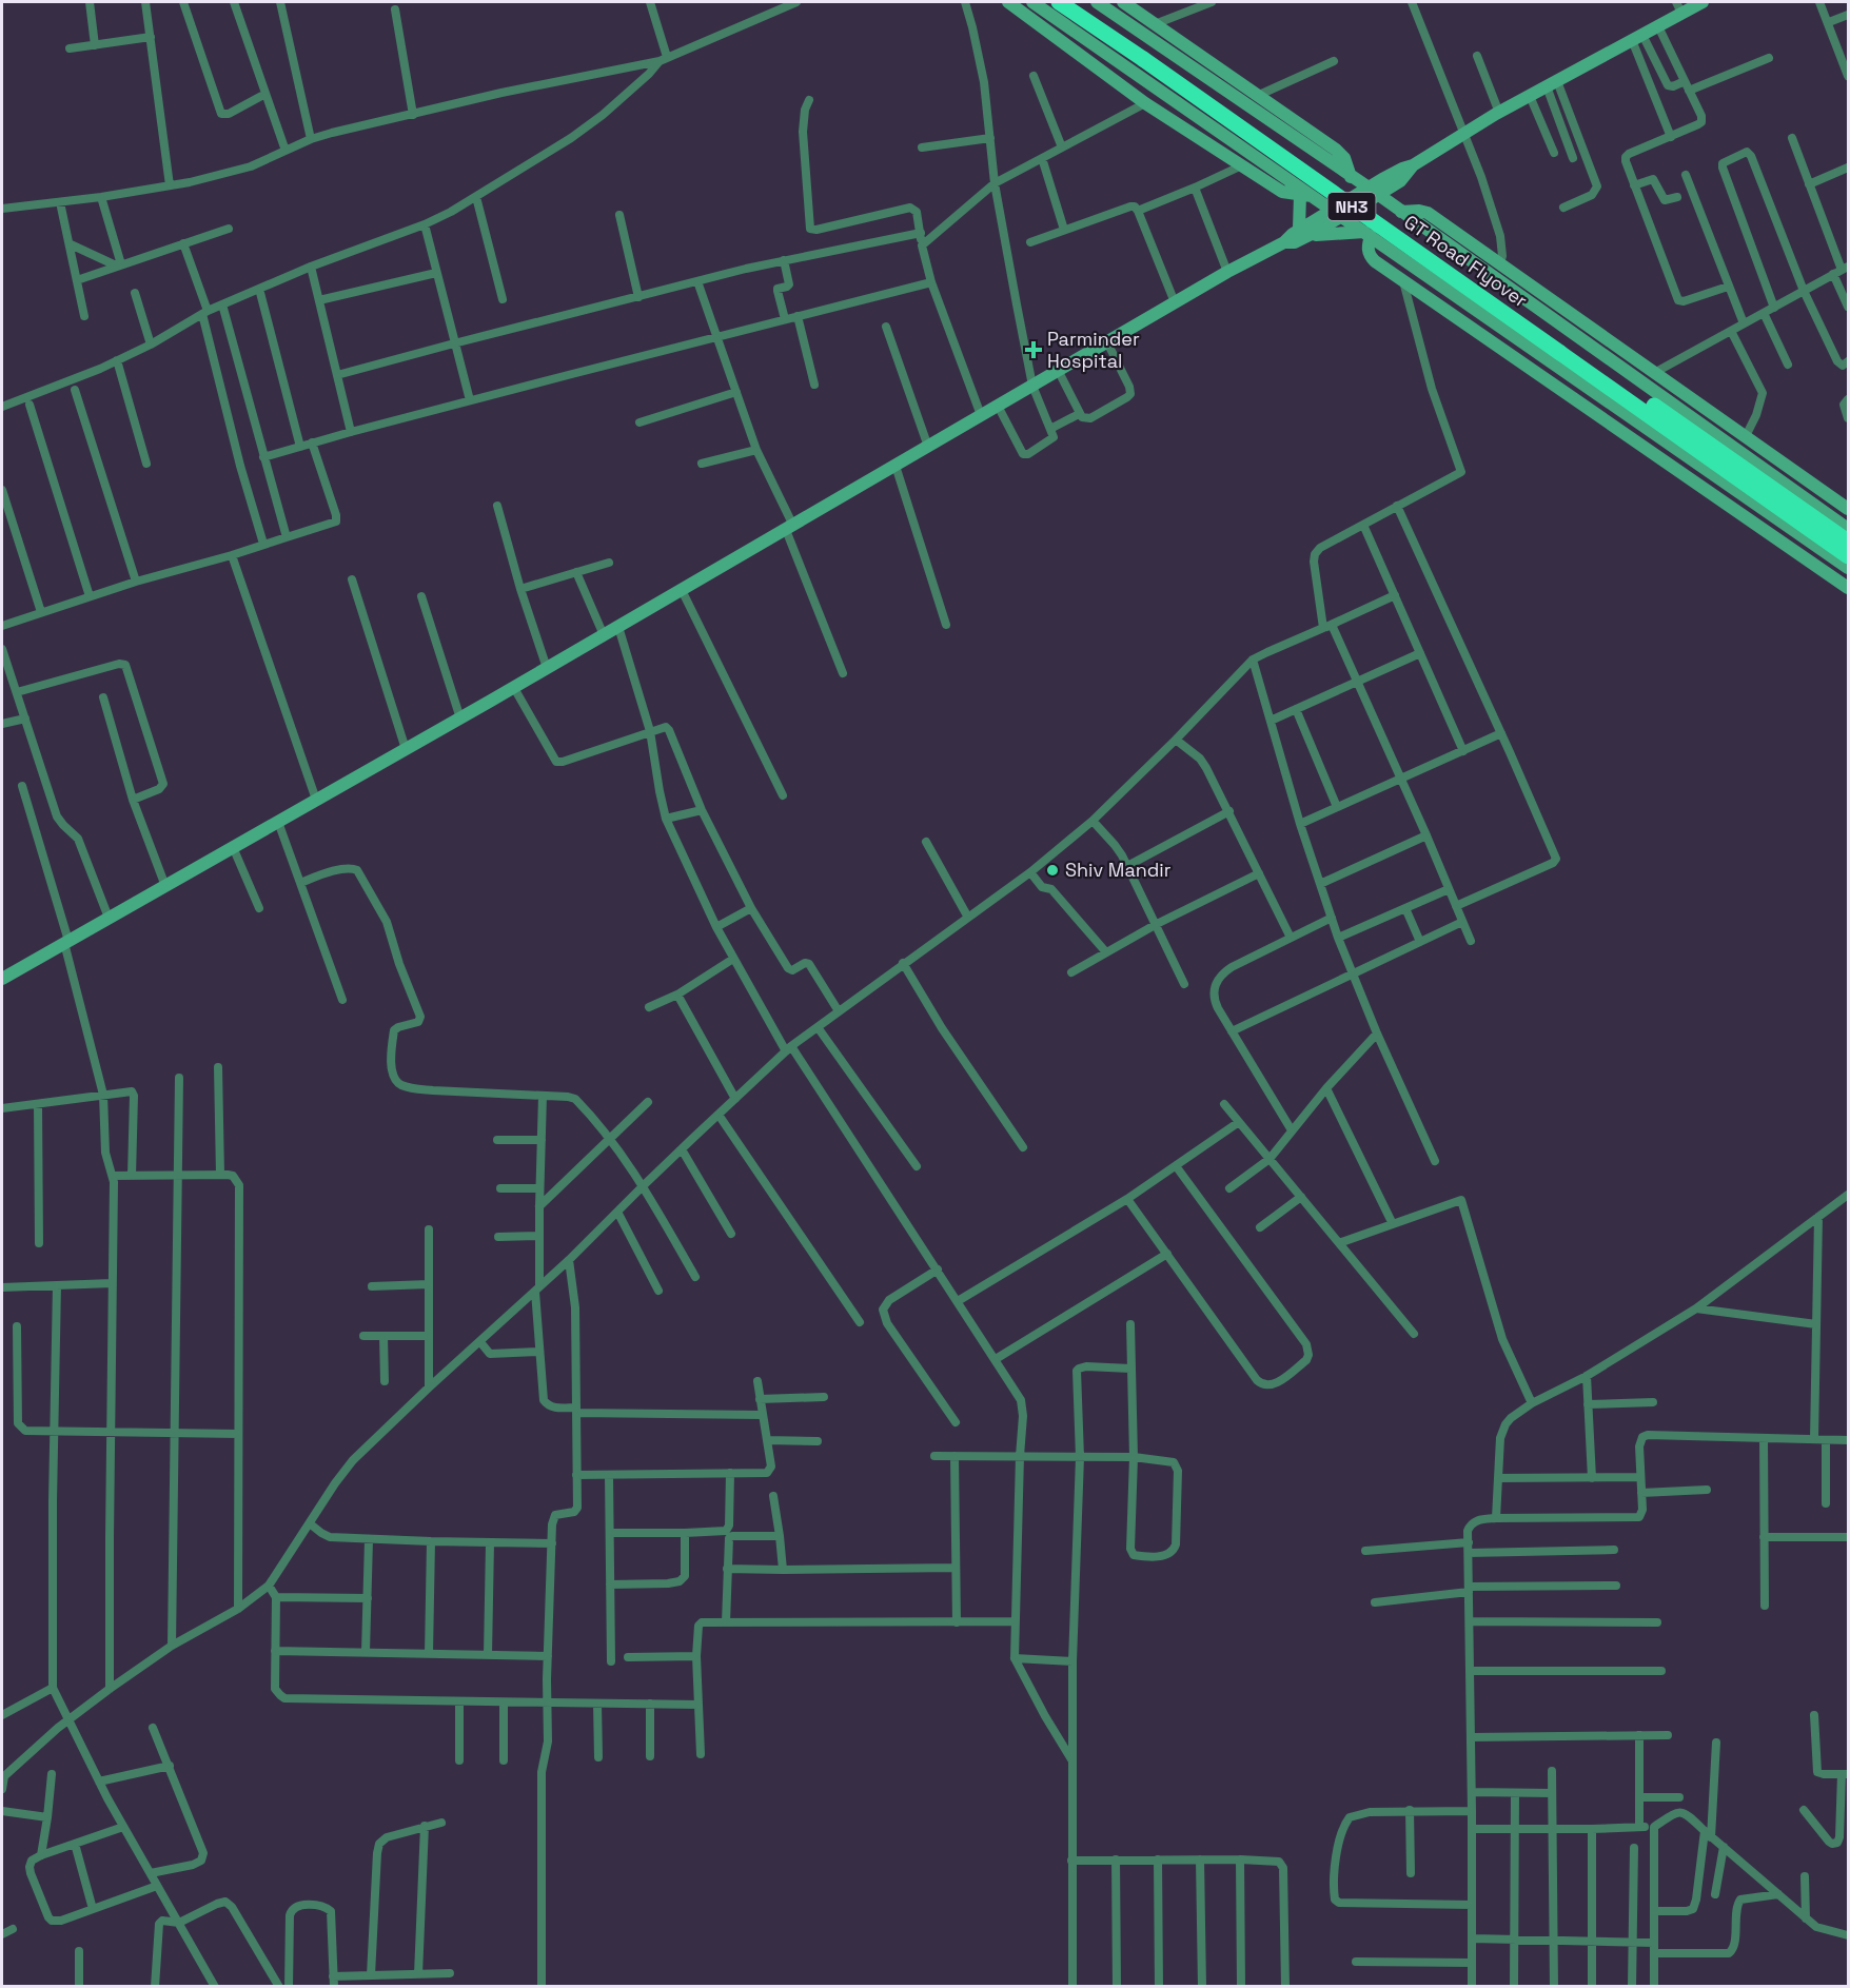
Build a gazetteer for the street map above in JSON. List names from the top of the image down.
{
  "streets": {
    "highway": ["NH3", "GT Road Flyover"]
  },
  "places": {
    "health": ["Parminder Hospital"],
    "other": ["Shiv Mandir"]
  }
}
